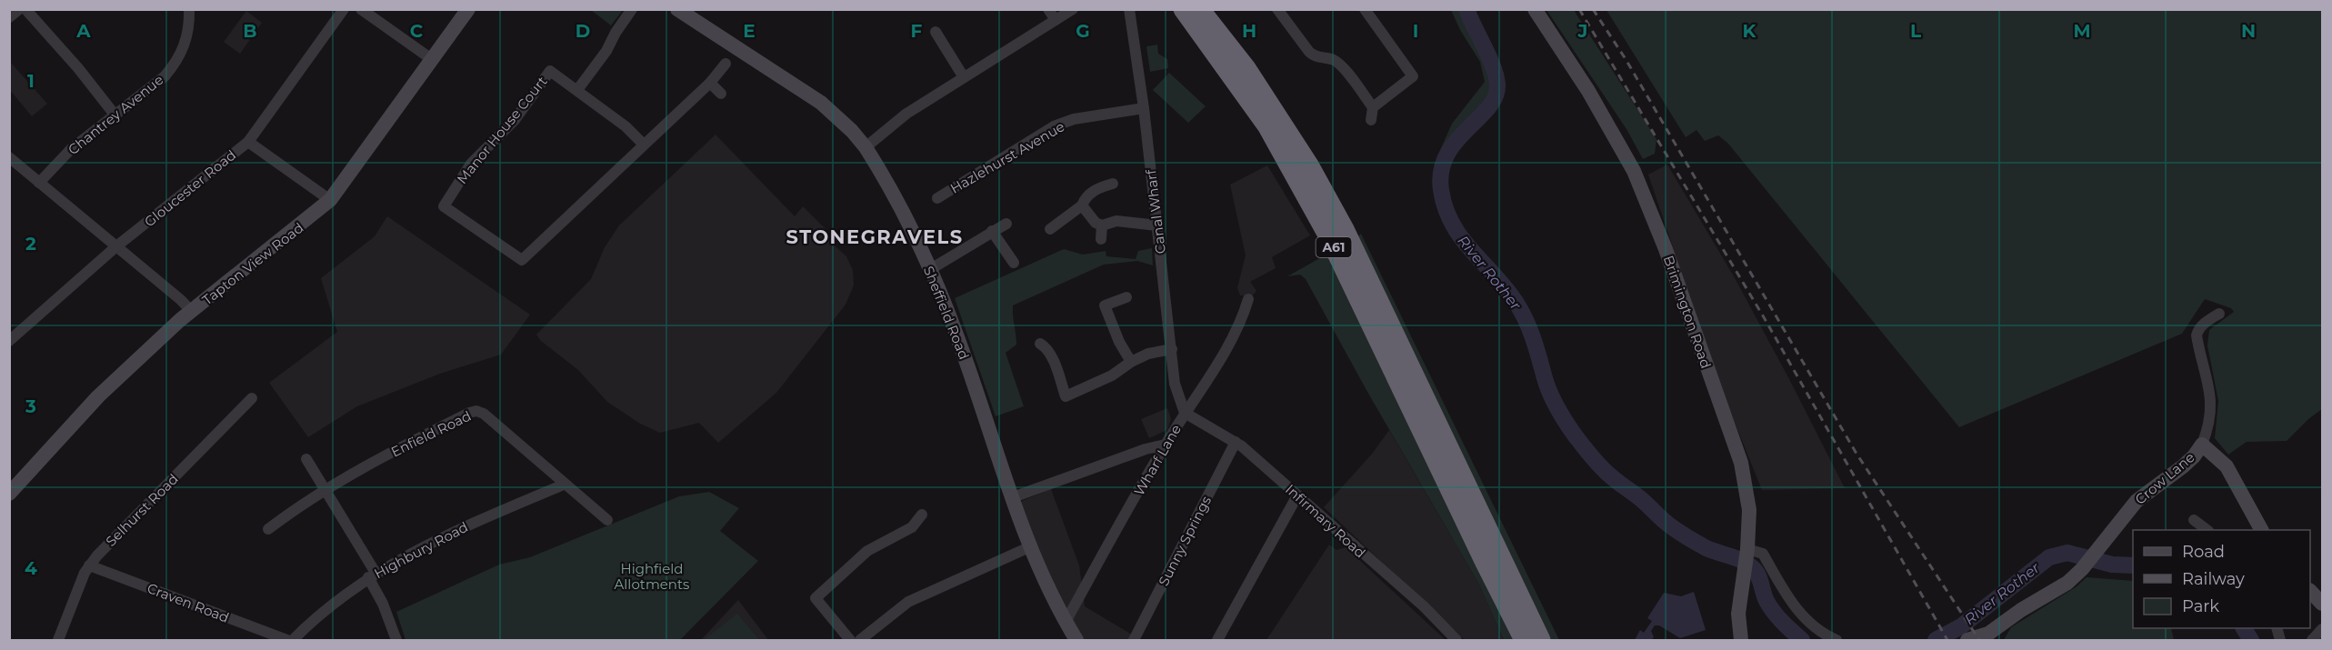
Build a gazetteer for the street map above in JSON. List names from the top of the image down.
{
  "streets": {
    "highway": ["A61"],
    "main road": [
      "Tapton View Road",
      "Brimington Road",
      "Sheffield Road",
      "Crow Lane"
    ],
    "street": [
      "Chantrey Avenue",
      "Manor House Court",
      "Hazlehurst Avenue",
      "Gloucester Road",
      "Canal Wharf",
      "Enfield Road",
      "Wharf Lane",
      "Selhurst Road",
      "Infirmary Road",
      "Sunny Springs",
      "Highbury Road",
      "Craven Road"
    ]
  },
  "crossings": [
    ["Hazlehurst Avenue", "Canal Wharf"],
    ["Canal Wharf", "Wharf Lane"],
    ["Canal Wharf", "Infirmary Road"],
    ["Sheffield Road", "Wharf Lane"],
    ["Enfield Road", "Highbury Road"],
    ["Wharf Lane", "Infirmary Road"],
    ["Selhurst Road", "Craven Road"],
    ["Infirmary Road", "Sunny Springs"]
  ],
  "districts": ["STONEGRAVELS"],
  "water": ["River Rother"],
  "parks": ["Highfield Allotments"],
  "legend": ["Road", "Railway", "Park"],
  "grid": {
    "columns": [
      "A",
      "B",
      "C",
      "D",
      "E",
      "F",
      "G",
      "H",
      "I",
      "J",
      "K",
      "L",
      "M",
      "N"
    ],
    "rows": [
      "1",
      "2",
      "3",
      "4"
    ]
  }
}
